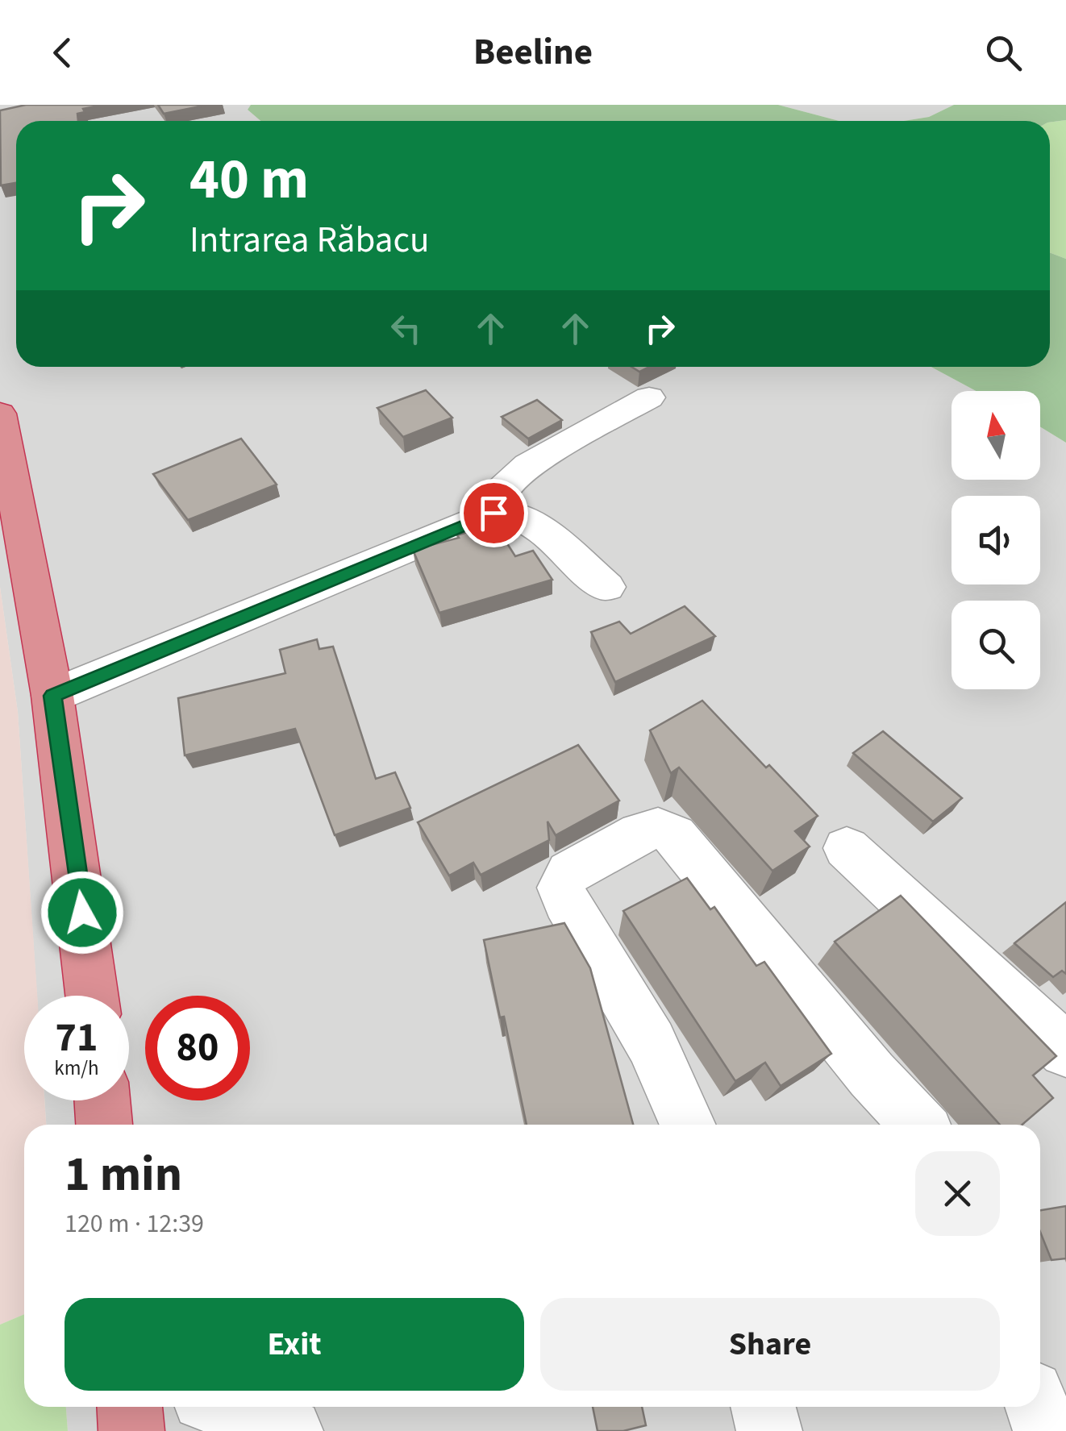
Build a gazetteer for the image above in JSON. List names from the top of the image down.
{
  "north": "top",
  "page": {
    "header": "Beeline",
    "turn": ["40 m", "Intrarea Răbacu"],
    "speed": "71 km/h",
    "limit": "80",
    "heading": ["1 min", "120 m · 12:39"],
    "buttons": ["Exit", "Share"]
  }
}
